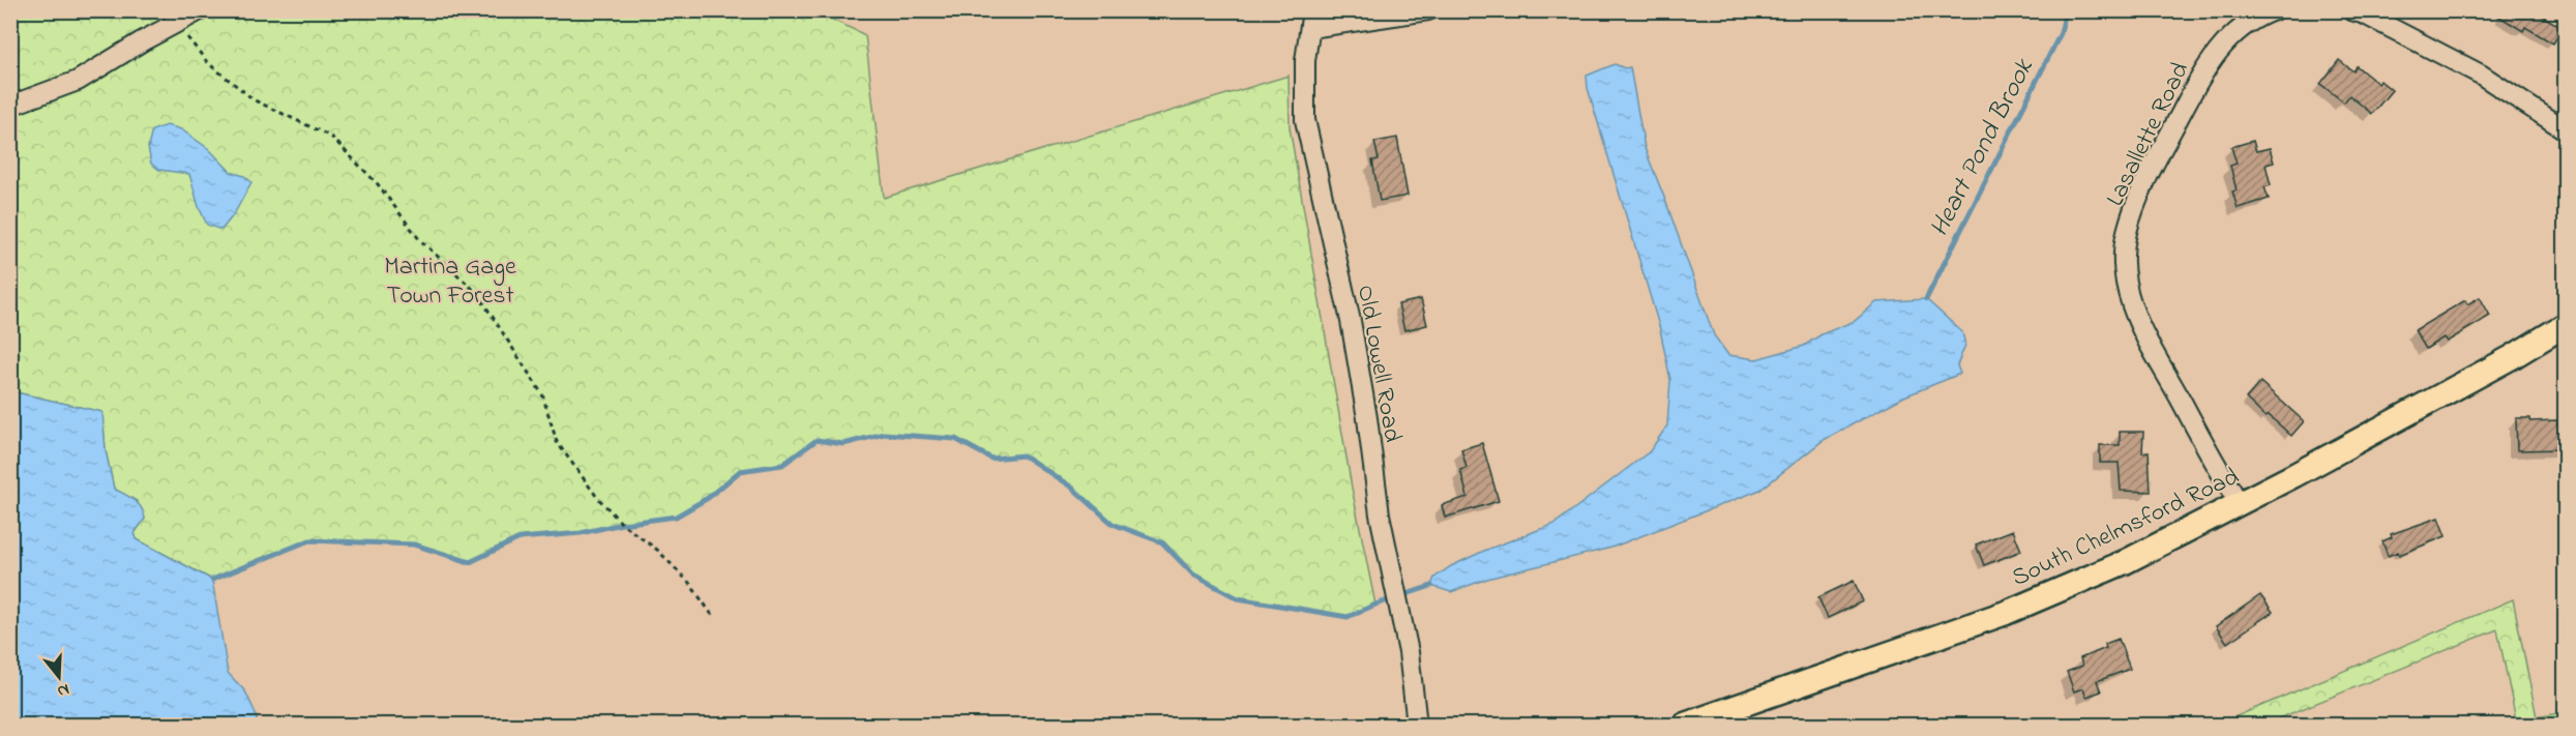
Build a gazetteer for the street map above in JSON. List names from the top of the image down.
{
  "streets": {
    "main road": ["South Chelmsford Road"],
    "street": ["Lasallette Road", "Old Lowell Road"]
  },
  "crossings": [
    ["Lasallette Road", "South Chelmsford Road"]
  ],
  "water": ["Heart Pond Brook"],
  "parks": ["Martina Gage Town Forest"],
  "north": "bottom"
}
